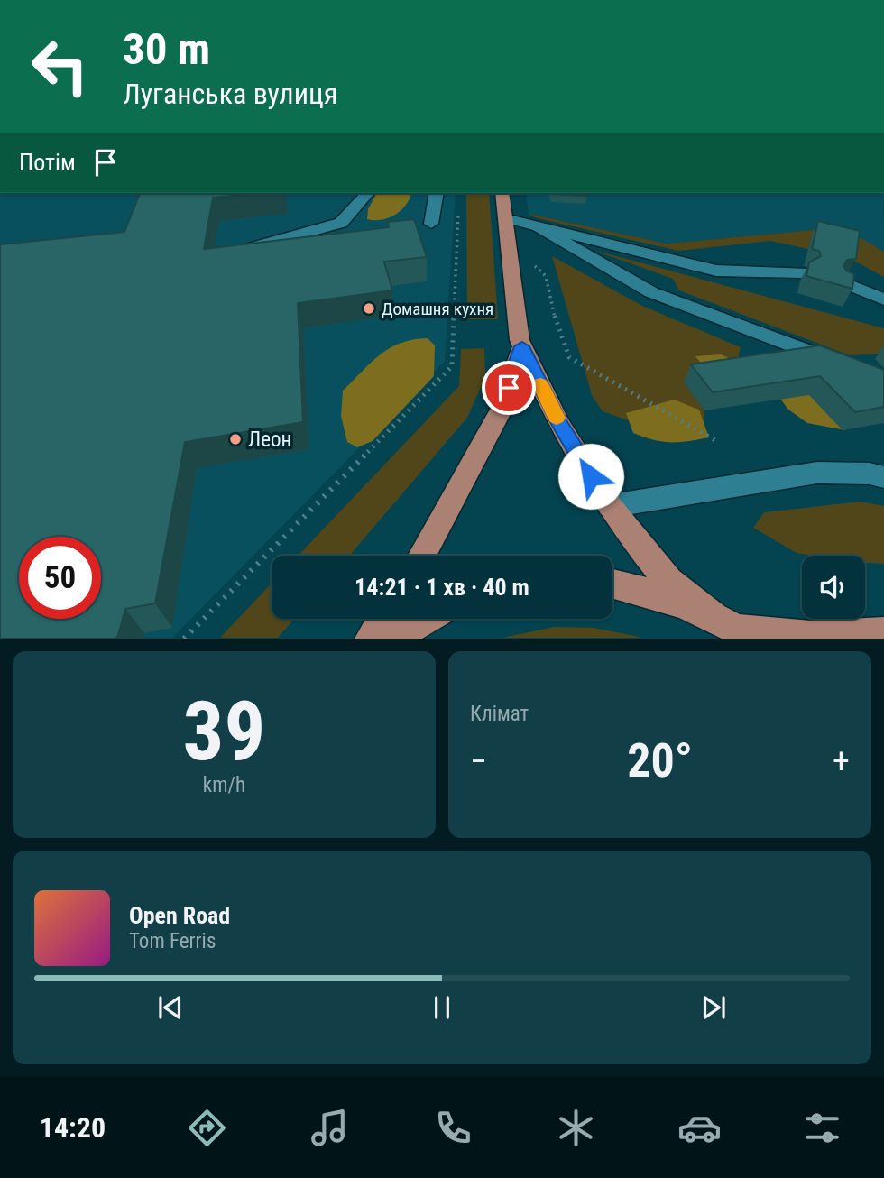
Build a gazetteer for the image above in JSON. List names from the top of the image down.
{
  "places": ["Домашня кухня", "Леон"],
  "page": {
    "turn": ["30 m", "Луганська вулиця"],
    "then": "Потім",
    "limit": "50",
    "trip": "14:21 · 1 хв · 40 m",
    "tile": [
      ["39", "km/h"],
      "Клімат"
    ],
    "heat": ["−", "20°", "+"],
    "song": ["Open Road", "Tom Ferris"],
    "tabs": "14:20"
  }
}
